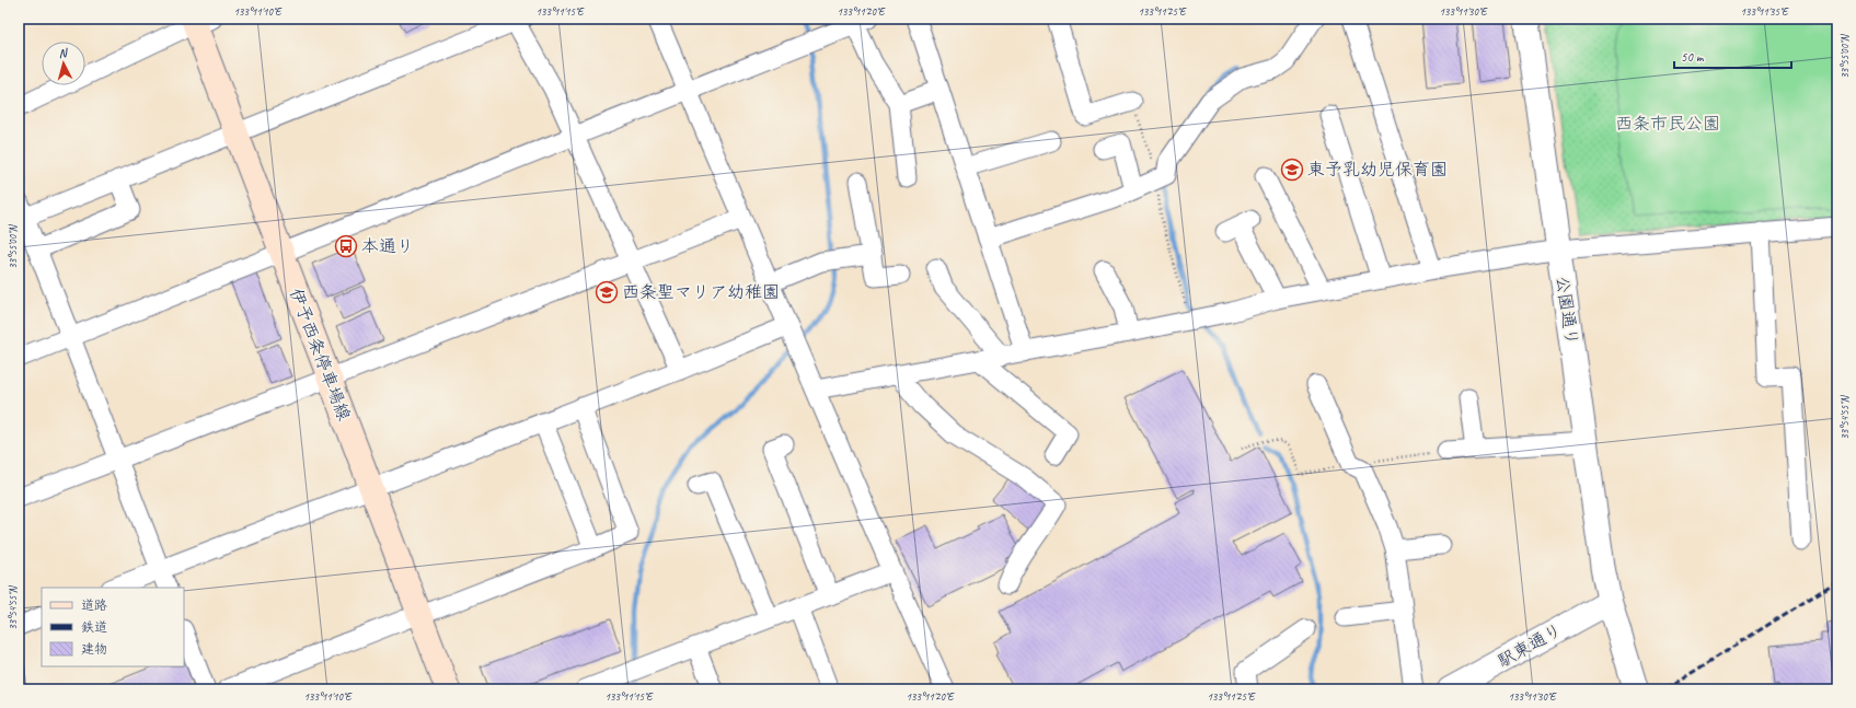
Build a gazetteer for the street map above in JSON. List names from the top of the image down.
{
  "streets": {
    "main road": ["伊予西条停車場線"],
    "street": ["公園通り", "駅東通り"]
  },
  "crossings": [
    ["公園通り", "駅東通り"]
  ],
  "parks": ["西条市民公園"],
  "places": {
    "school or university": ["東予乳幼児保育園", "西条聖マリア幼稚園"],
    "bus stop": ["本通り"]
  },
  "legend": ["道路", "鉄道", "建物"],
  "scale_bar": "50 m",
  "north": "top",
  "coordinates": [
    "133°11'10\"E",
    "133°11'15\"E",
    "133°11'20\"E",
    "133°11'25\"E",
    "133°11'30\"E",
    "133°11'35\"E",
    "33°55'00\"N",
    "33°54'55\"N"
  ]
}
